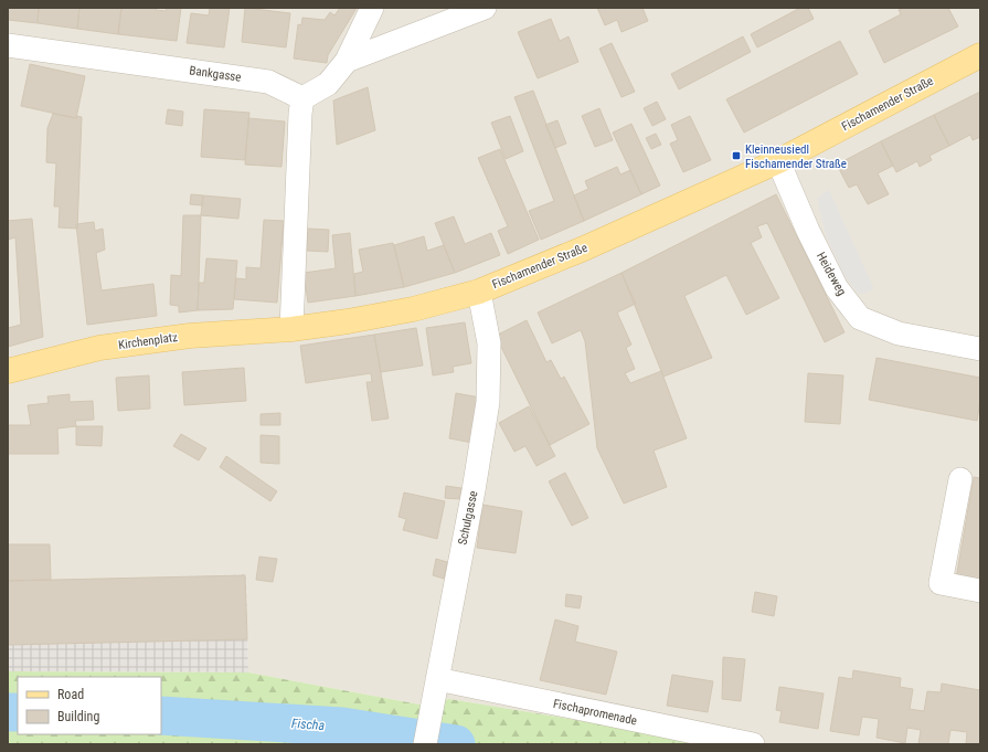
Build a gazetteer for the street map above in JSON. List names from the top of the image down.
{
  "streets": {
    "main road": ["Fischamender Straße", "Kirchenplatz"],
    "street": [
      "Bankgasse",
      "Heideweg",
      "Schulgasse",
      "Fischapromenade"
    ]
  },
  "crossings": [
    ["Fischamender Straße", "Heideweg"],
    ["Fischamender Straße", "Kirchenplatz"],
    ["Fischamender Straße", "Schulgasse"],
    ["Schulgasse", "Fischapromenade"]
  ],
  "water": ["Fischa"],
  "places": {
    "transit": ["Kleinneusiedl Fischamender Straße"]
  },
  "legend": ["Road", "Building"]
}
